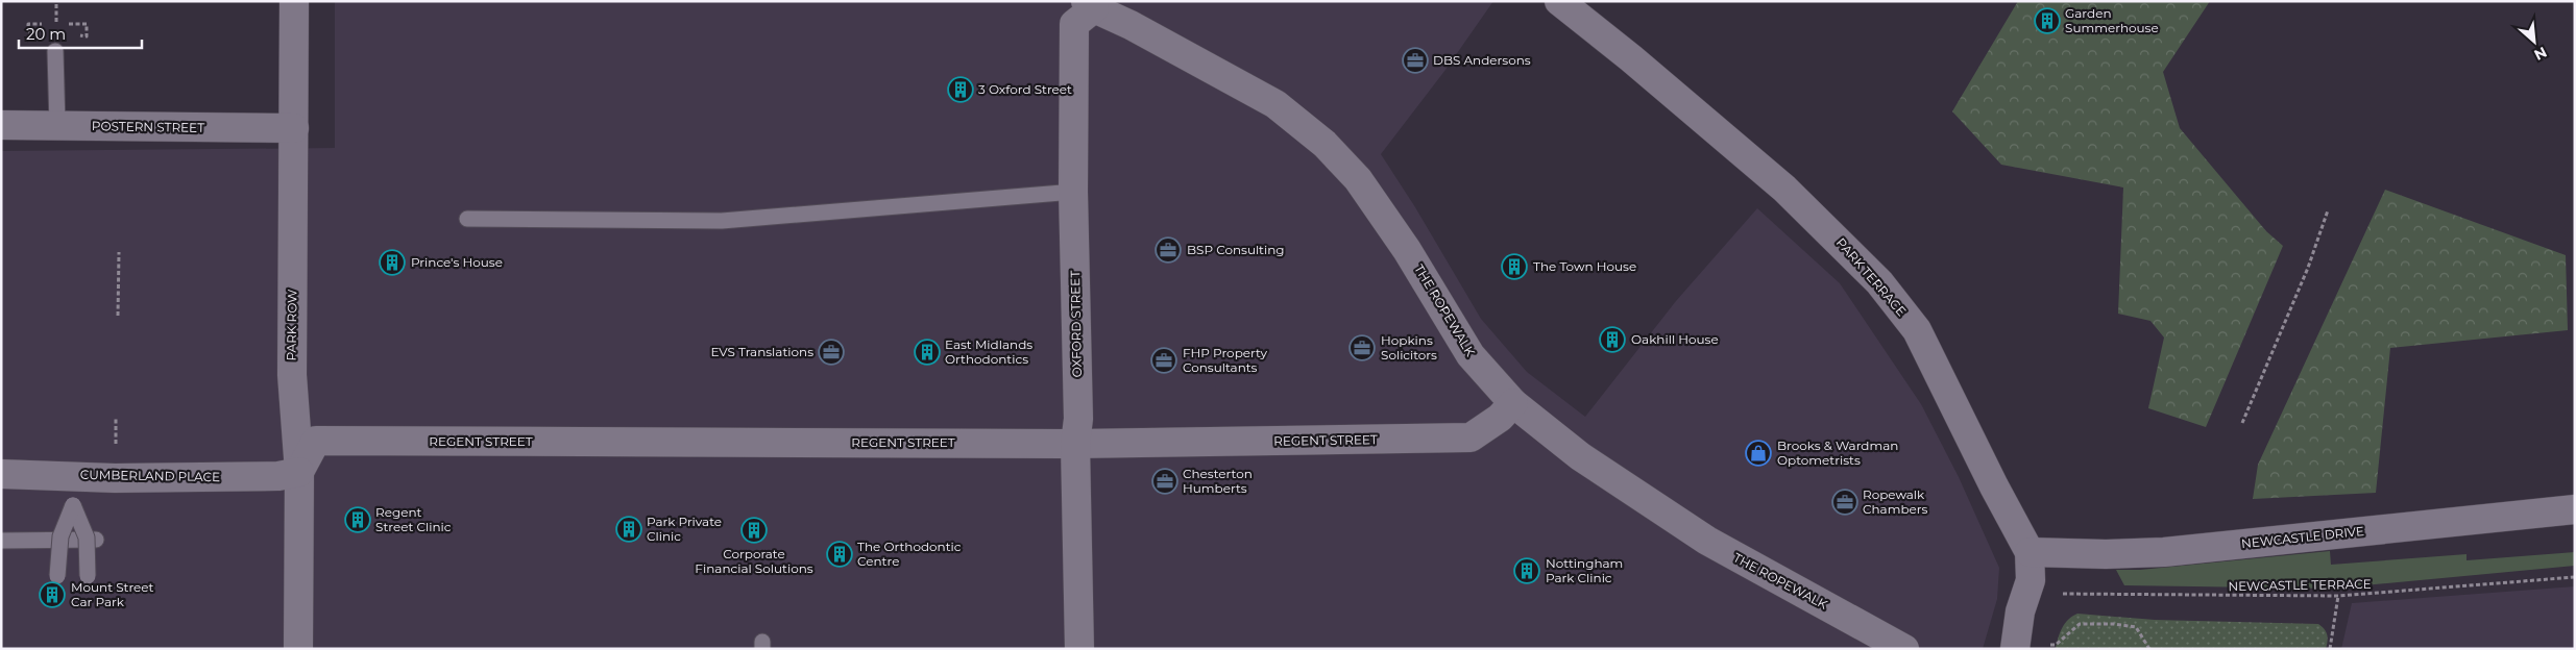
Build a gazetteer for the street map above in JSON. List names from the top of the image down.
{
  "streets": {
    "street": [
      "POSTERN STREET",
      "PARK TERRACE",
      "THE ROPEWALK",
      "OXFORD STREET",
      "PARK ROW",
      "REGENT STREET",
      "CUMBERLAND PLACE",
      "NEWCASTLE DRIVE"
    ],
    "path": ["NEWCASTLE TERRACE"]
  },
  "crossings": [
    ["POSTERN STREET", "PARK ROW"],
    ["PARK TERRACE", "NEWCASTLE DRIVE"],
    ["PARK TERRACE", "NEWCASTLE TERRACE"],
    ["THE ROPEWALK", "OXFORD STREET"],
    ["THE ROPEWALK", "REGENT STREET"],
    ["OXFORD STREET", "REGENT STREET"],
    ["PARK ROW", "REGENT STREET"],
    ["PARK ROW", "CUMBERLAND PLACE"],
    ["REGENT STREET", "CUMBERLAND PLACE"]
  ],
  "places": {
    "building": [
      "Garden Summerhouse",
      "3 Oxford Street",
      "Prince's House",
      "The Town House",
      "Oakhill House",
      "East Midlands Orthodontics",
      "Regent Street Clinic",
      "Park Private Clinic",
      "Corporate Financial Solutions",
      "The Orthodontic Centre",
      "Nottingham Park Clinic",
      "Mount Street Car Park"
    ],
    "office": [
      "DBS Andersons",
      "BSP Consulting",
      "Hopkins Solicitors",
      "EVS Translations",
      "FHP Property Consultants",
      "Chesterton Humberts",
      "Ropewalk Chambers"
    ],
    "shop": ["Brooks & Wardman Optometrists"]
  },
  "scale_bar": "20 m",
  "north": "bottom right"
}
